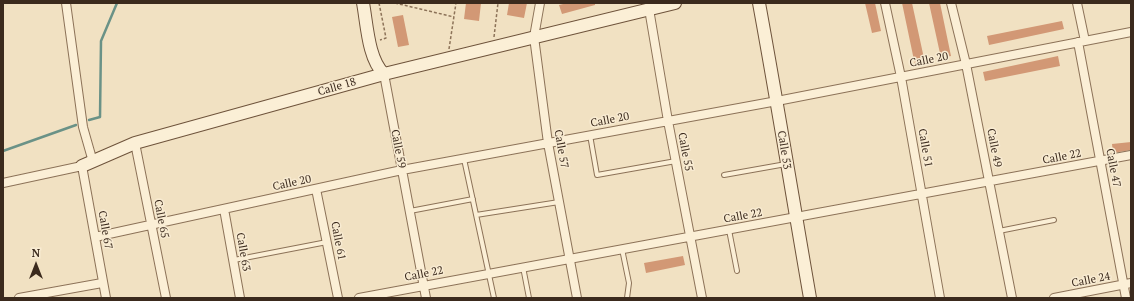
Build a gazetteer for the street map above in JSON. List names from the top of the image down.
{
  "streets": {
    "street": [
      "Calle 20",
      "Calle 18",
      "Calle 51",
      "Calle 49",
      "Calle 59",
      "Calle 57",
      "Calle 53",
      "Calle 55",
      "Calle 22",
      "Calle 47",
      "Calle 65",
      "Calle 67",
      "Calle 61",
      "Calle 63",
      "Calle 24"
    ]
  },
  "crossings": [
    ["Calle 20", "Calle 51"],
    ["Calle 20", "Calle 49"],
    ["Calle 20", "Calle 59"],
    ["Calle 20", "Calle 57"],
    ["Calle 20", "Calle 53"],
    ["Calle 20", "Calle 55"],
    ["Calle 20", "Calle 47"],
    ["Calle 20", "Calle 65"],
    ["Calle 20", "Calle 67"],
    ["Calle 20", "Calle 61"],
    ["Calle 20", "Calle 63"],
    ["Calle 18", "Calle 59"],
    ["Calle 18", "Calle 57"],
    ["Calle 18", "Calle 55"],
    ["Calle 18", "Calle 65"],
    ["Calle 18", "Calle 67"],
    ["Calle 51", "Calle 22"],
    ["Calle 49", "Calle 22"],
    ["Calle 59", "Calle 22"],
    ["Calle 57", "Calle 22"],
    ["Calle 53", "Calle 22"],
    ["Calle 55", "Calle 22"],
    ["Calle 22", "Calle 47"],
    ["Calle 47", "Calle 24"]
  ],
  "north": "top"
}
